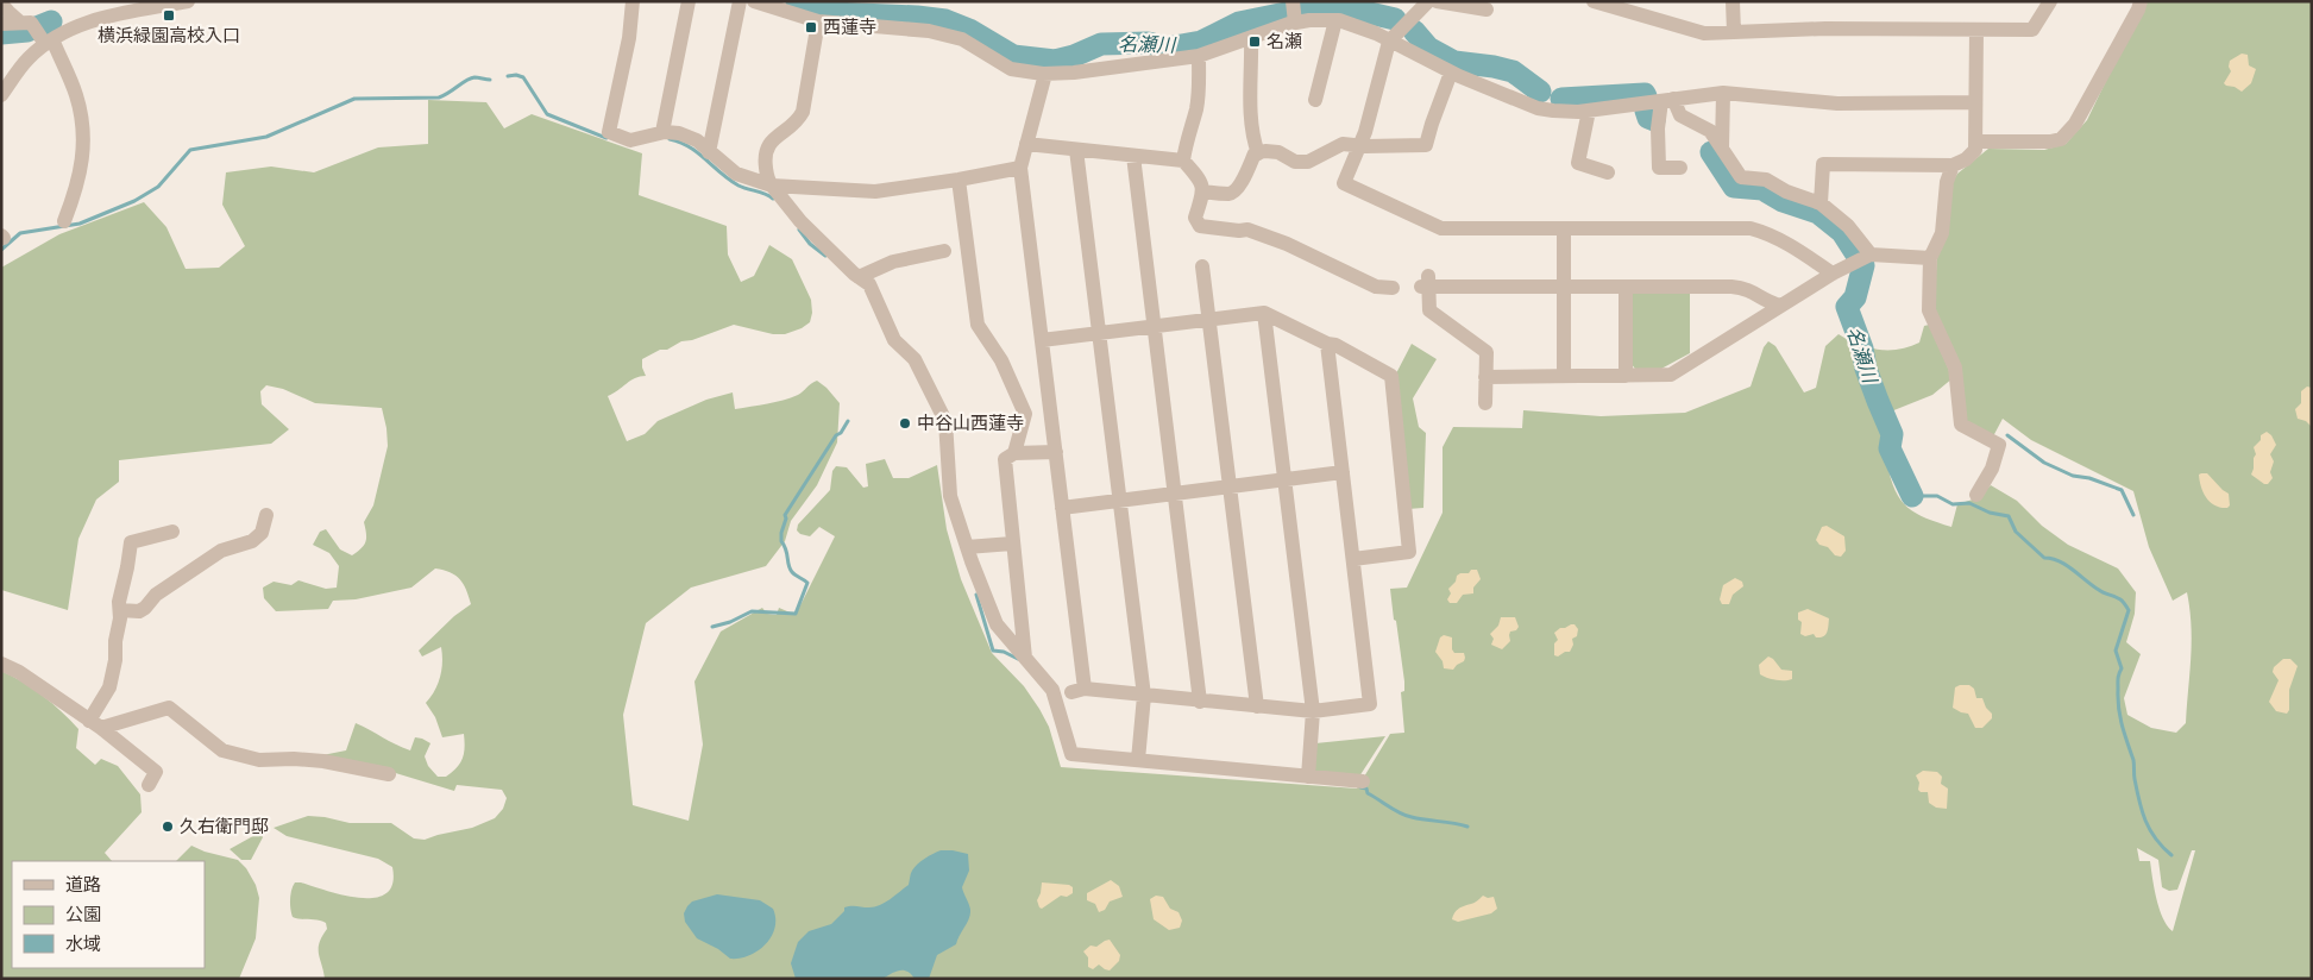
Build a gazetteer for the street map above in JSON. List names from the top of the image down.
{
  "water": ["名瀬川"],
  "places": {
    "transit": ["横浜緑園高校入口", "西蓮寺", "名瀬"],
    "other": ["中谷山西蓮寺", "久右衛門邸"]
  },
  "legend": ["道路", "公園", "水域"]
}
